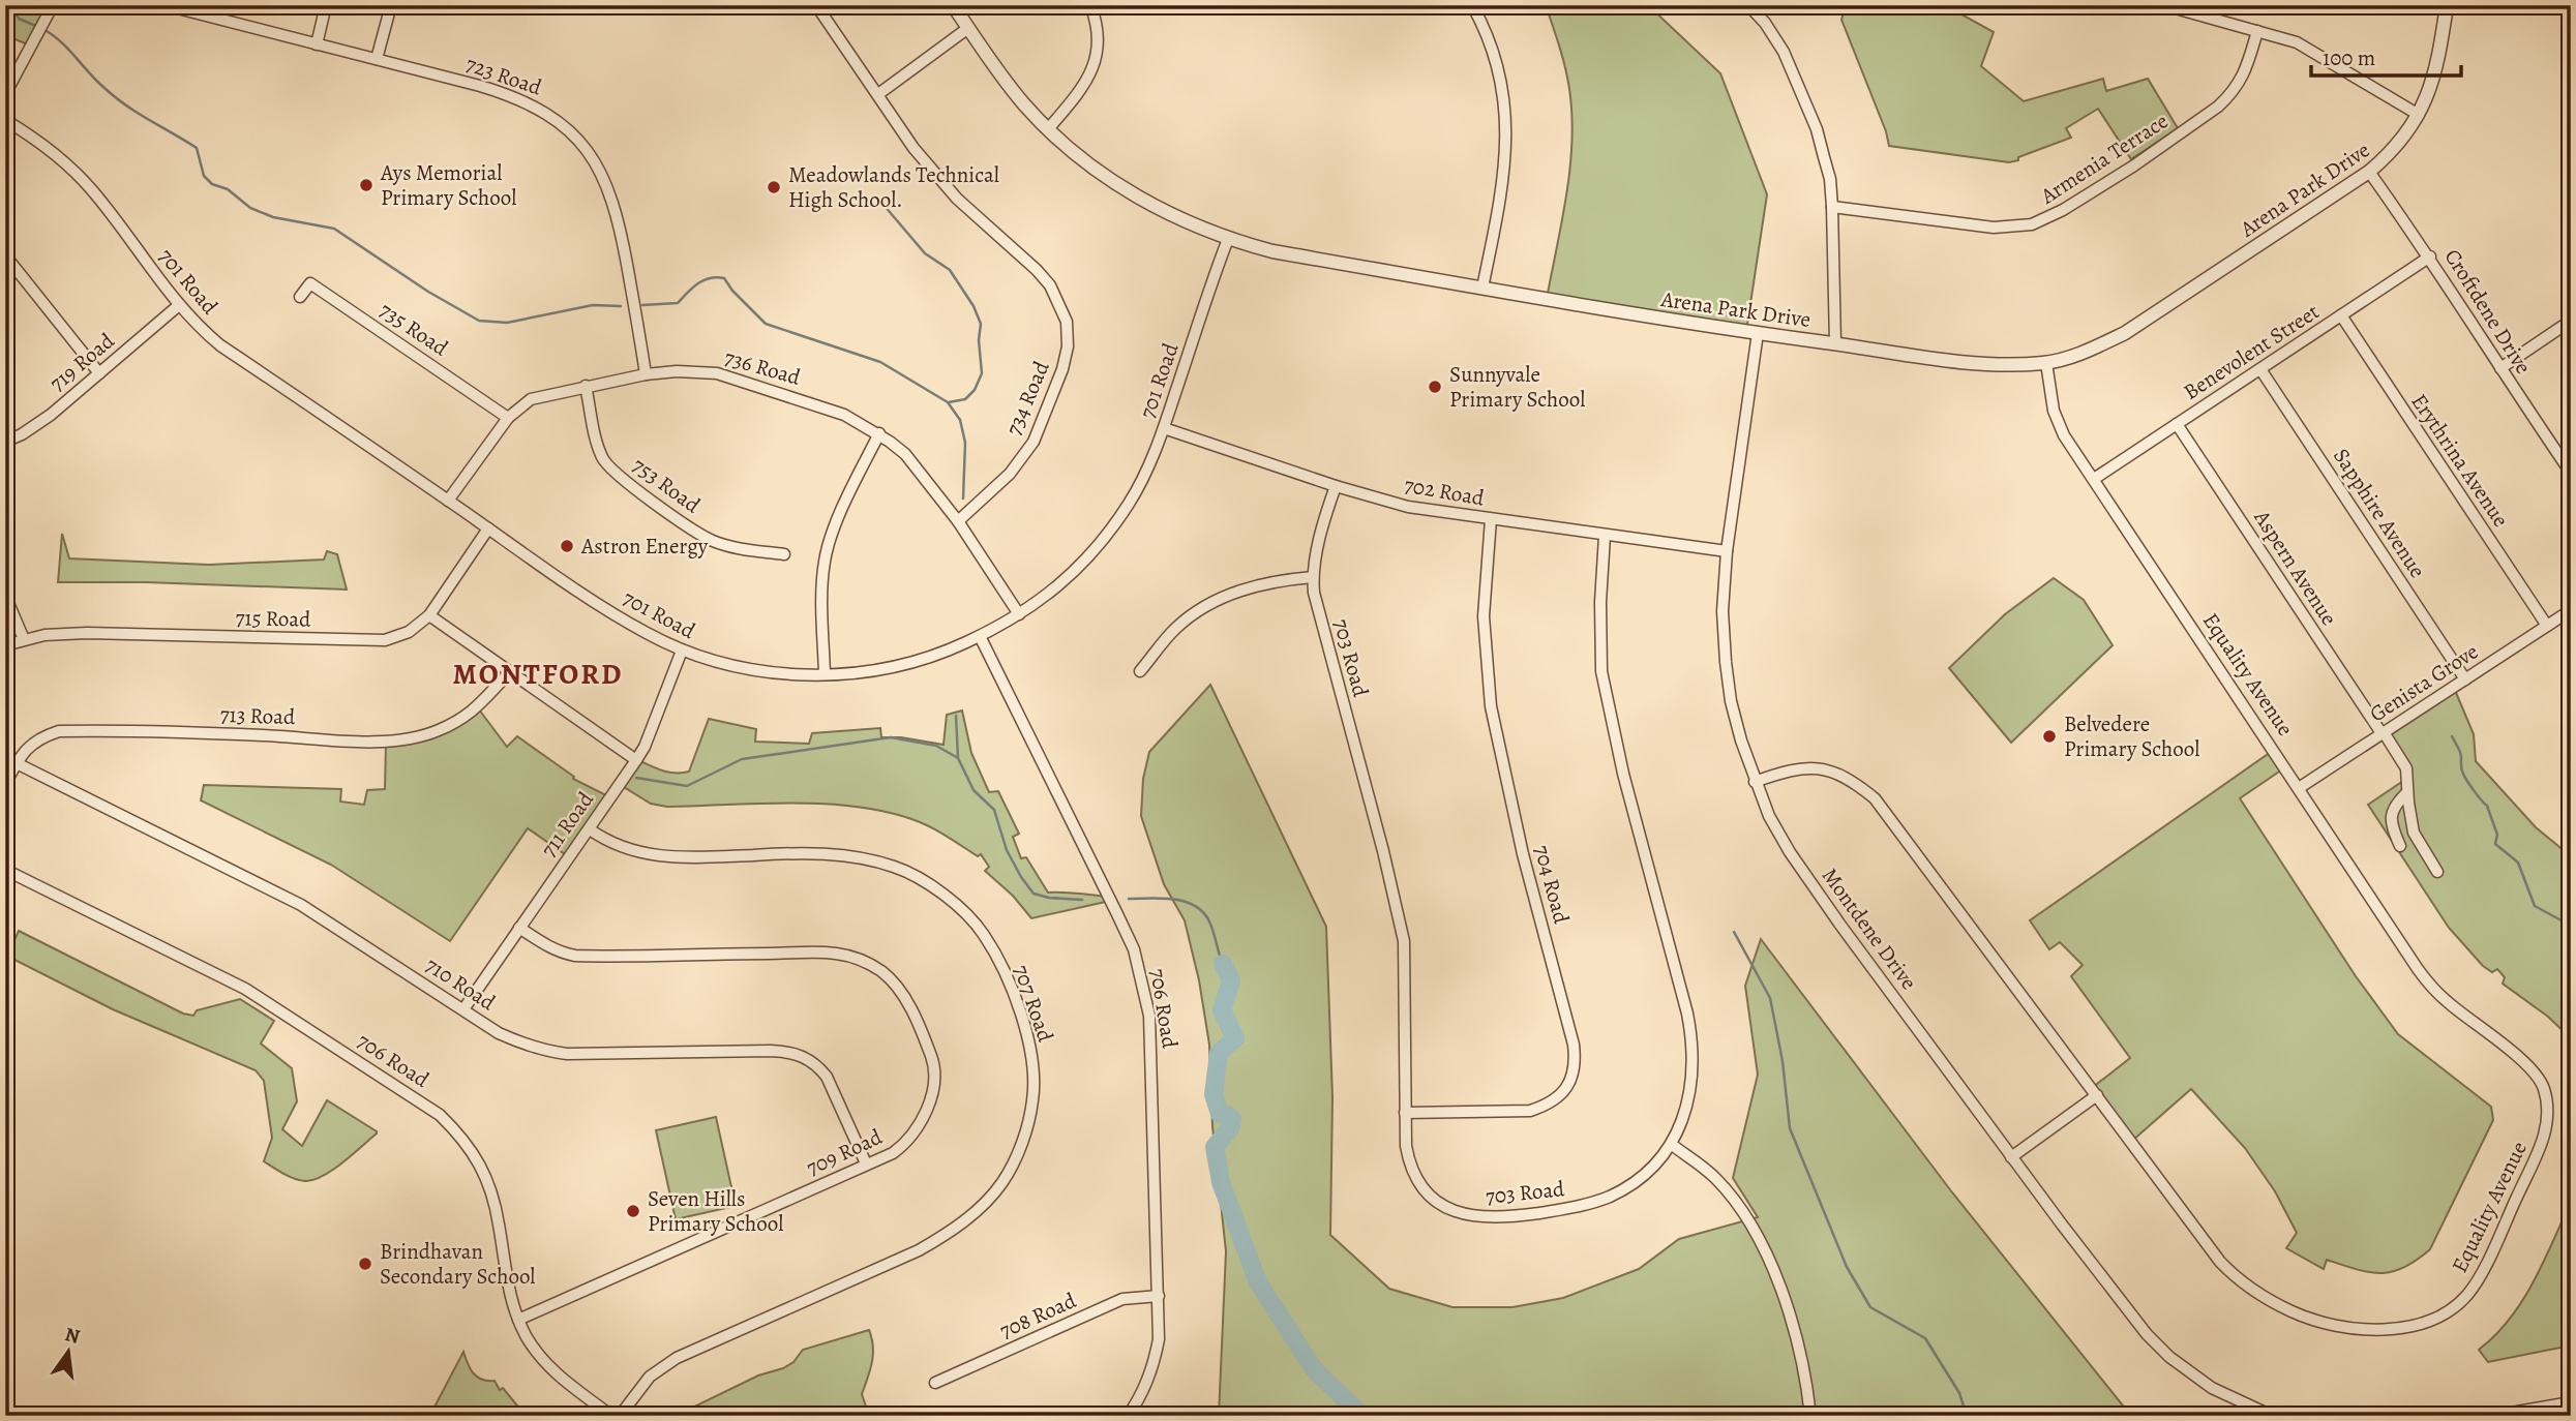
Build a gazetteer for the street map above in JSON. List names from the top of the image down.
{
  "streets": {
    "street": [
      "723 Road",
      "Armenia Terrace",
      "Arena Park Drive",
      "701 Road",
      "Croftdene Drive",
      "735 Road",
      "Benevolent Street",
      "719 Road",
      "736 Road",
      "734 Road",
      "Erythrina Avenue",
      "753 Road",
      "702 Road",
      "Sapphire Avenue",
      "Aspern Avenue",
      "715 Road",
      "703 Road",
      "Equality Avenue",
      "Genista Grove",
      "713 Road",
      "711 Road",
      "704 Road",
      "Montdene Drive",
      "710 Road",
      "707 Road",
      "706 Road",
      "709 Road",
      "708 Road"
    ]
  },
  "crossings": [
    ["723 Road", "736 Road"],
    ["Arena Park Drive", "701 Road"],
    ["Arena Park Drive", "Croftdene Drive"],
    ["Arena Park Drive", "Equality Avenue"],
    ["Arena Park Drive", "Montdene Drive"],
    ["701 Road", "719 Road"],
    ["701 Road", "736 Road"],
    ["701 Road", "702 Road"],
    ["701 Road", "715 Road"],
    ["701 Road", "711 Road"],
    ["701 Road", "706 Road"],
    ["Croftdene Drive", "Benevolent Street"],
    ["735 Road", "736 Road"],
    ["Benevolent Street", "Erythrina Avenue"],
    ["Benevolent Street", "Sapphire Avenue"],
    ["Benevolent Street", "Aspern Avenue"],
    ["Benevolent Street", "Equality Avenue"],
    ["736 Road", "734 Road"],
    ["736 Road", "753 Road"],
    ["Erythrina Avenue", "Genista Grove"],
    ["702 Road", "703 Road"],
    ["702 Road", "704 Road"],
    ["702 Road", "Montdene Drive"],
    ["Sapphire Avenue", "Genista Grove"],
    ["Aspern Avenue", "Genista Grove"],
    ["703 Road", "704 Road"],
    ["Equality Avenue", "Genista Grove"],
    ["Equality Avenue", "Montdene Drive"],
    ["713 Road", "710 Road"],
    ["711 Road", "710 Road"],
    ["711 Road", "707 Road"],
    ["711 Road", "709 Road"],
    ["710 Road", "709 Road"],
    ["706 Road", "709 Road"],
    ["706 Road", "708 Road"]
  ],
  "districts": ["MONTFORD"],
  "places": [
    "Ays Memorial Primary School",
    "Meadowlands Technical High School.",
    "Sunnyvale Primary School",
    "Astron Energy",
    "Belvedere Primary School",
    "Seven Hills Primary School",
    "Brindhavan Secondary School"
  ],
  "scale_bar": "100 m",
  "north": "top"
}
